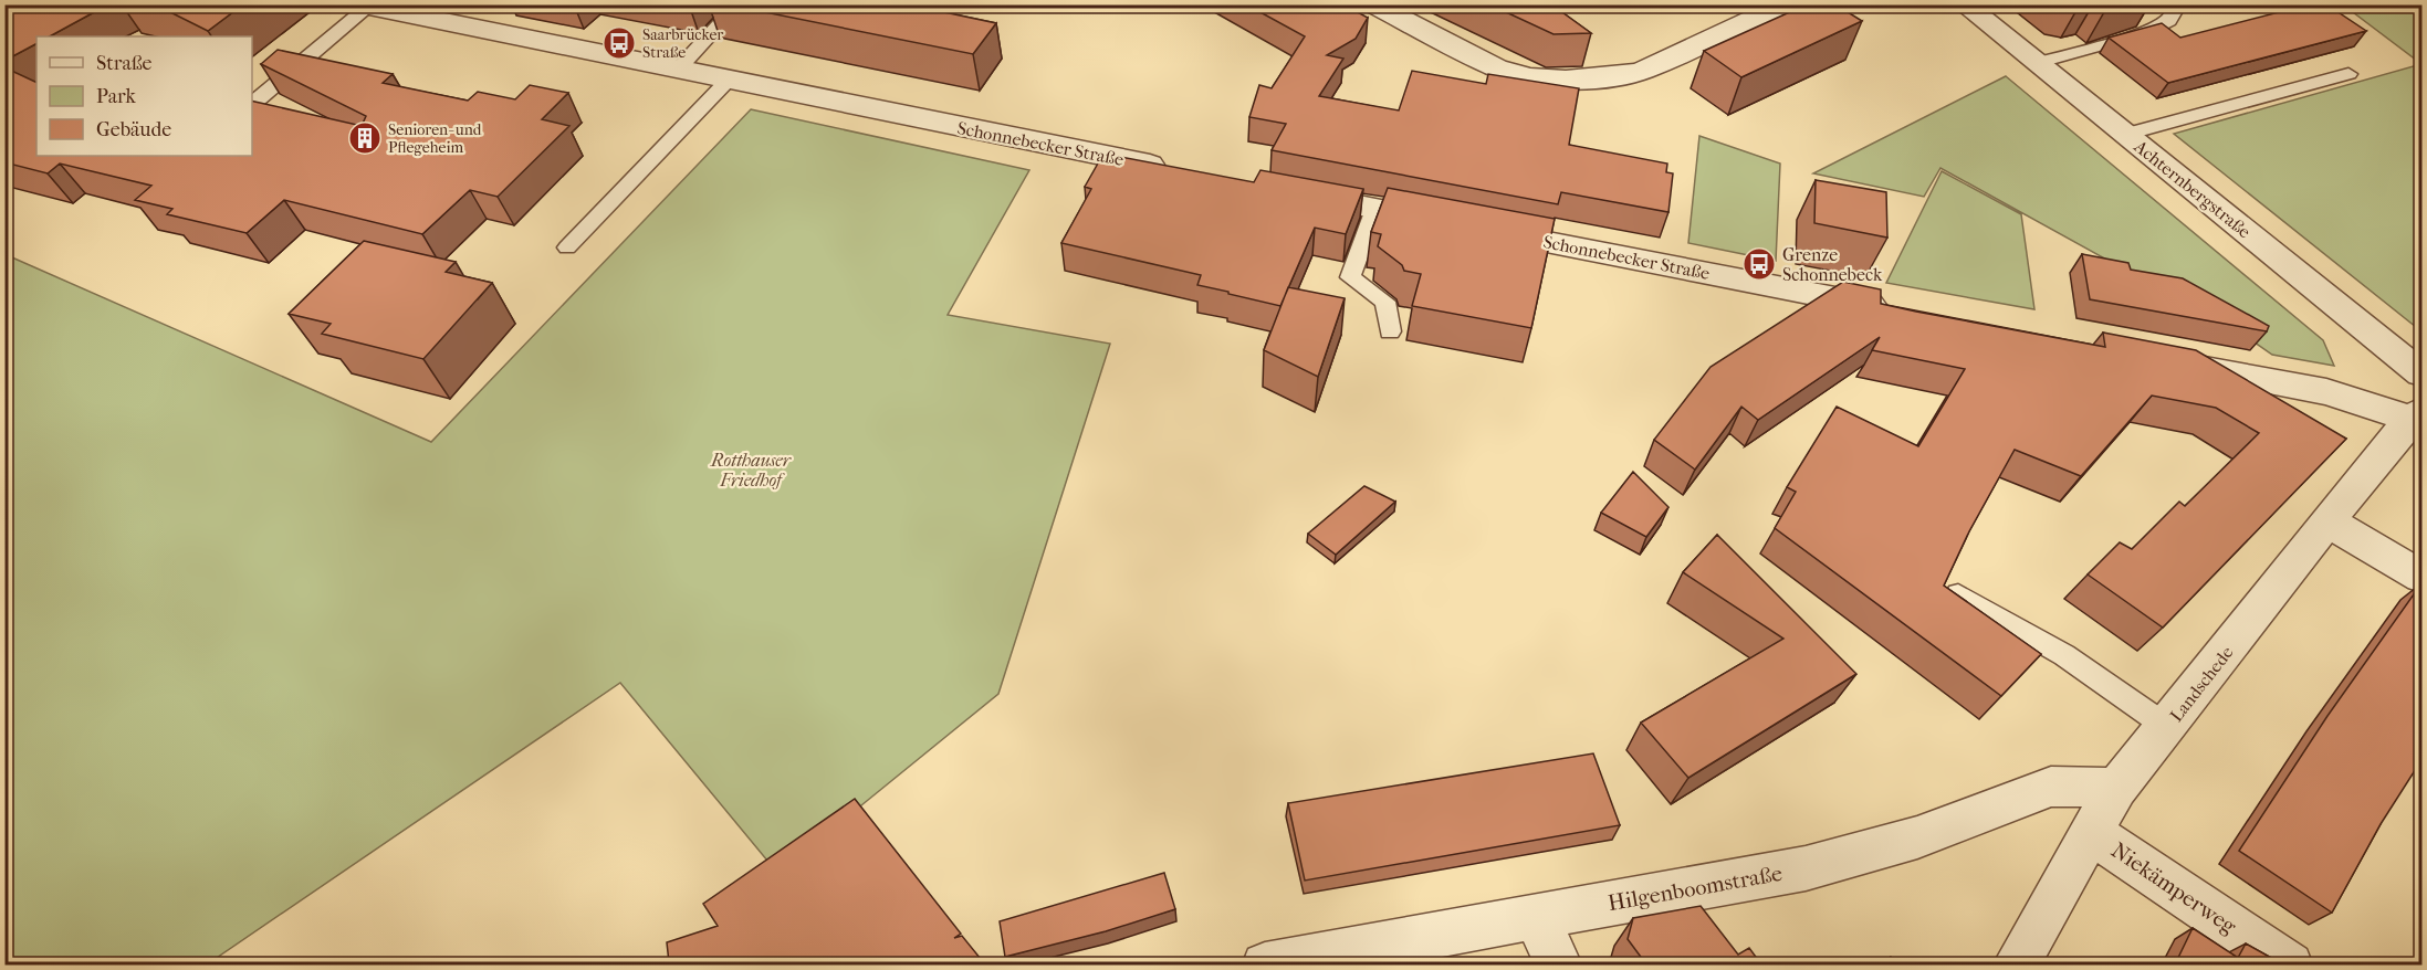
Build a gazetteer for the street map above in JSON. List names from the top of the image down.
{
  "streets": {
    "street": [
      "Schonnebecker Straße",
      "Achternbergstraße",
      "Landschede",
      "Hilgenboomstraße",
      "Niekämperweg"
    ]
  },
  "crossings": [
    ["Landschede", "Hilgenboomstraße"],
    ["Landschede", "Niekämperweg"]
  ],
  "parks": ["Rotthauser Friedhof"],
  "places": {
    "bus stop": ["Saarbrücker Straße", "Grenze Schonnebeck"],
    "building": ["Senioren- und Pflegeheim"]
  },
  "legend": ["Straße", "Park", "Gebäude"]
}
